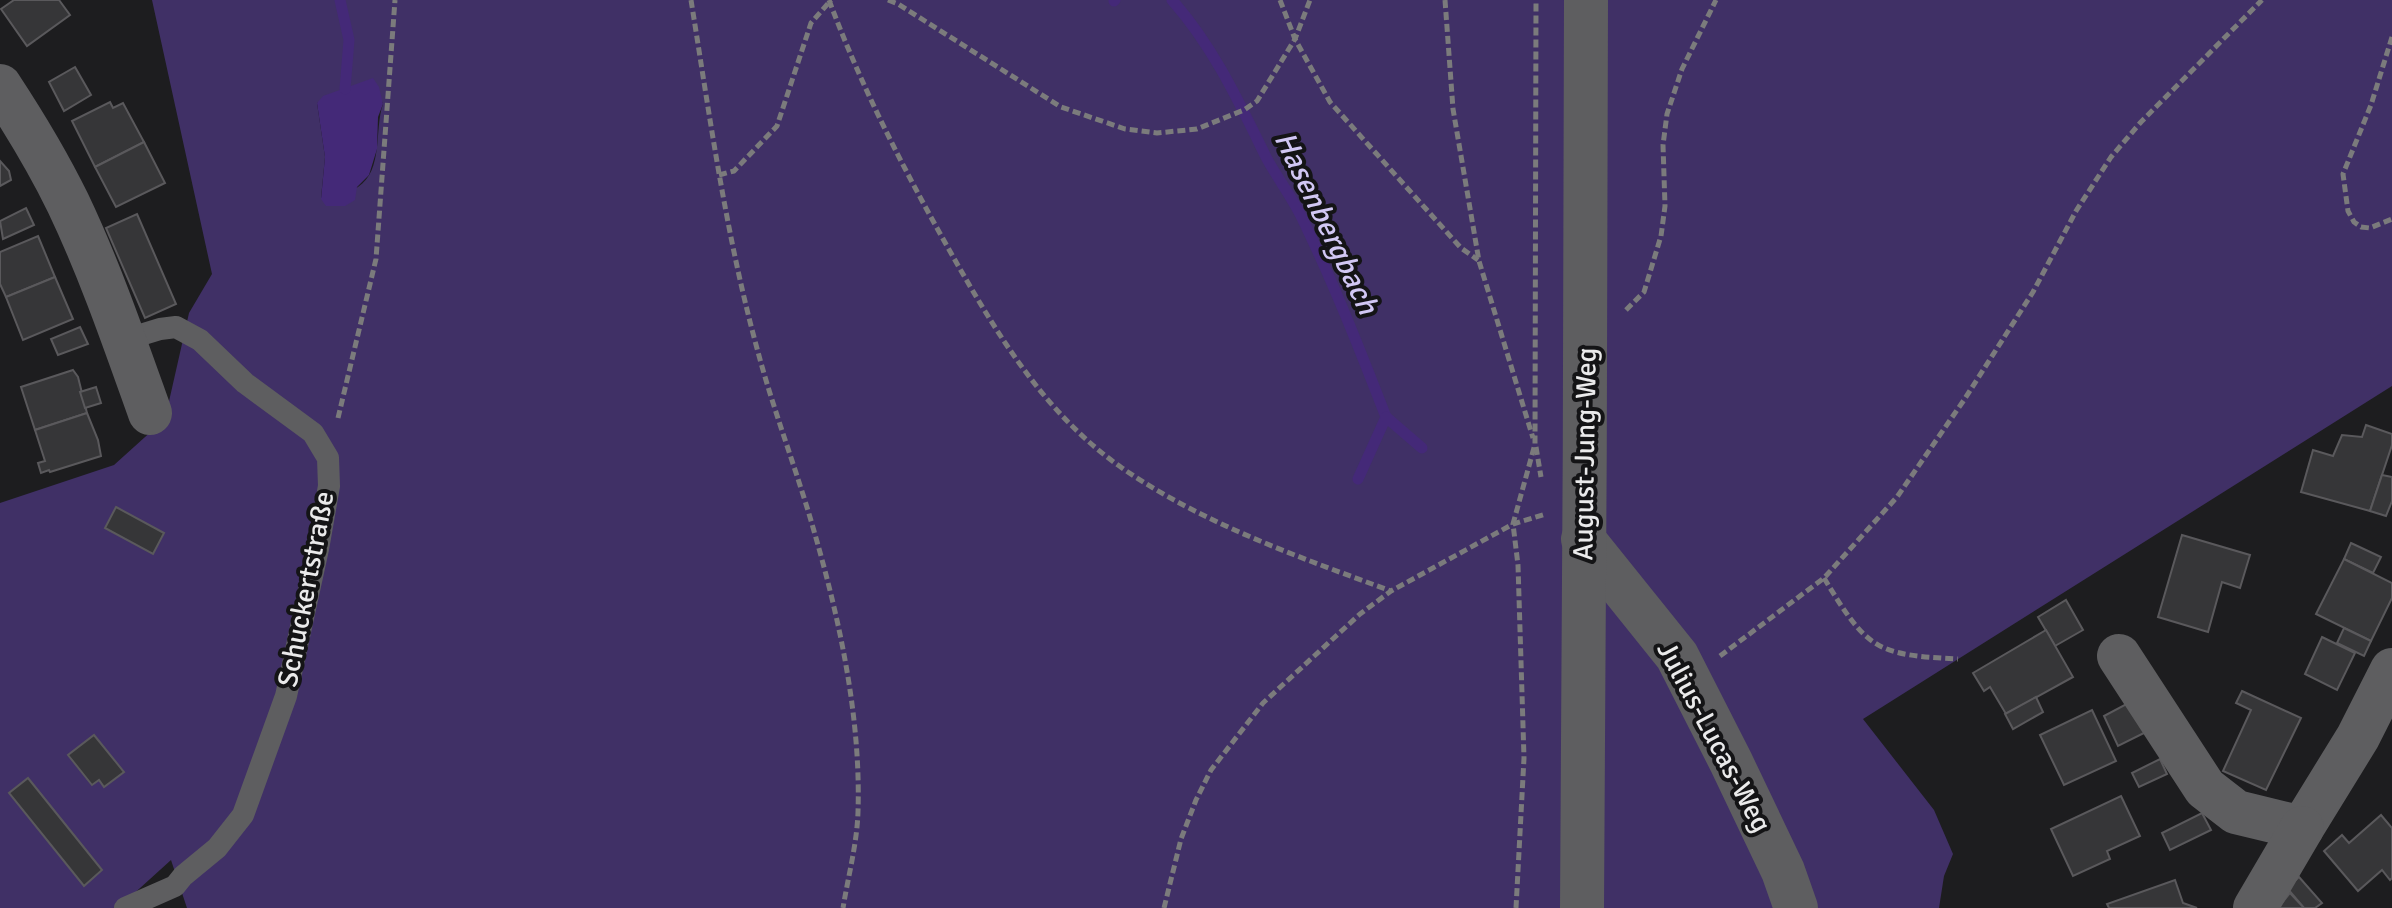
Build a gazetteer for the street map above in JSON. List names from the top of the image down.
{
  "streets": {
    "street": ["August-Jung-Weg", "Julius-Lucas-Weg"],
    "lane": ["Schuckertstraße"]
  },
  "crossings": [
    ["August-Jung-Weg", "Julius-Lucas-Weg"]
  ],
  "water": ["Hasenbergbach"]
}
